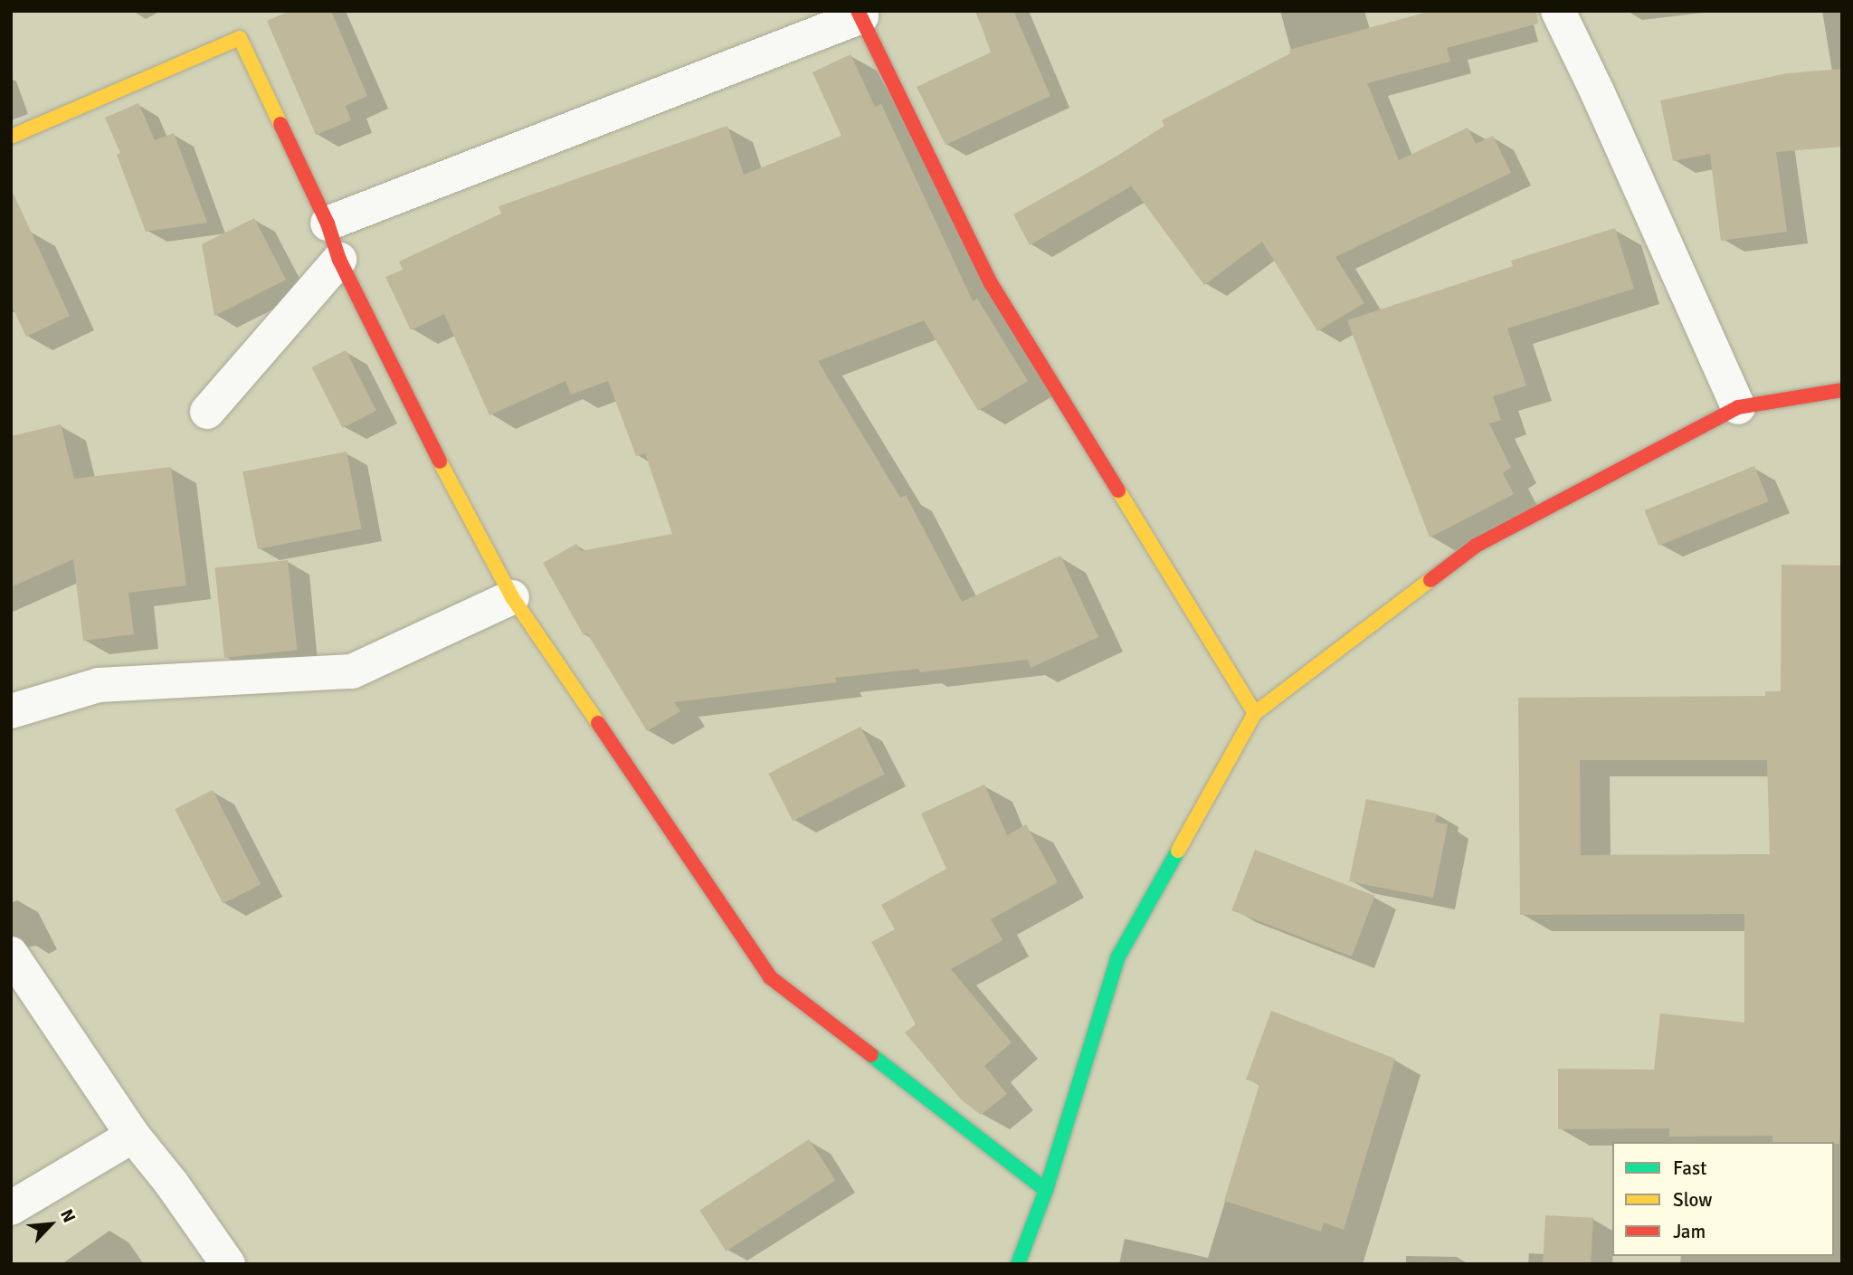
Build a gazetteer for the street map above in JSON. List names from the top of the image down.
{
  "legend": ["Fast", "Slow", "Jam"],
  "north": "top right"
}
